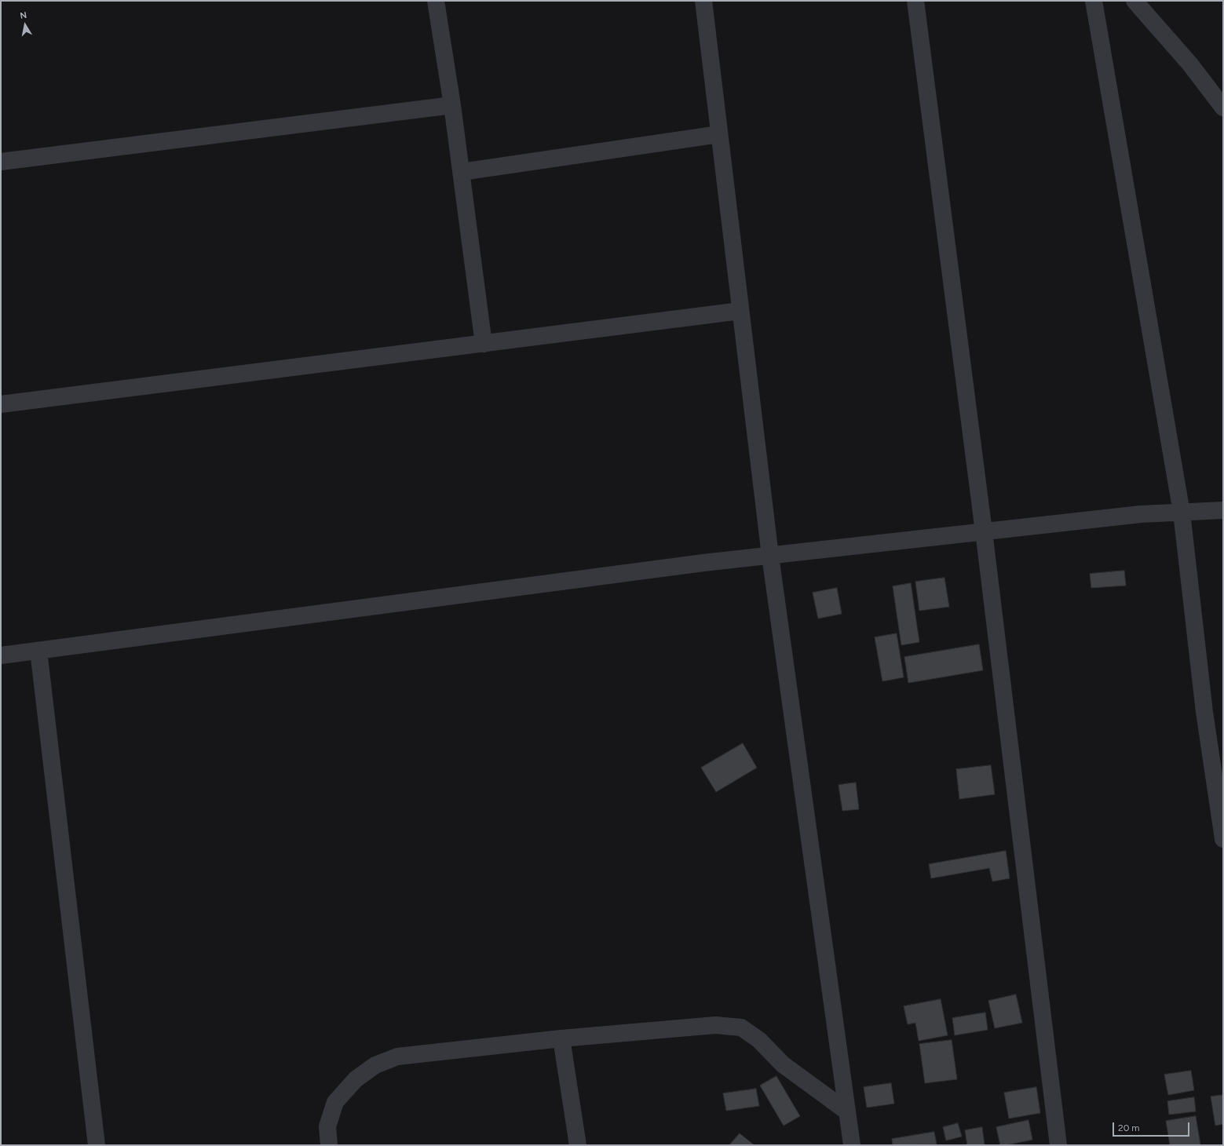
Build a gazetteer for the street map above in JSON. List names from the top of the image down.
{
  "scale_bar": "20 m",
  "north": "top"
}
